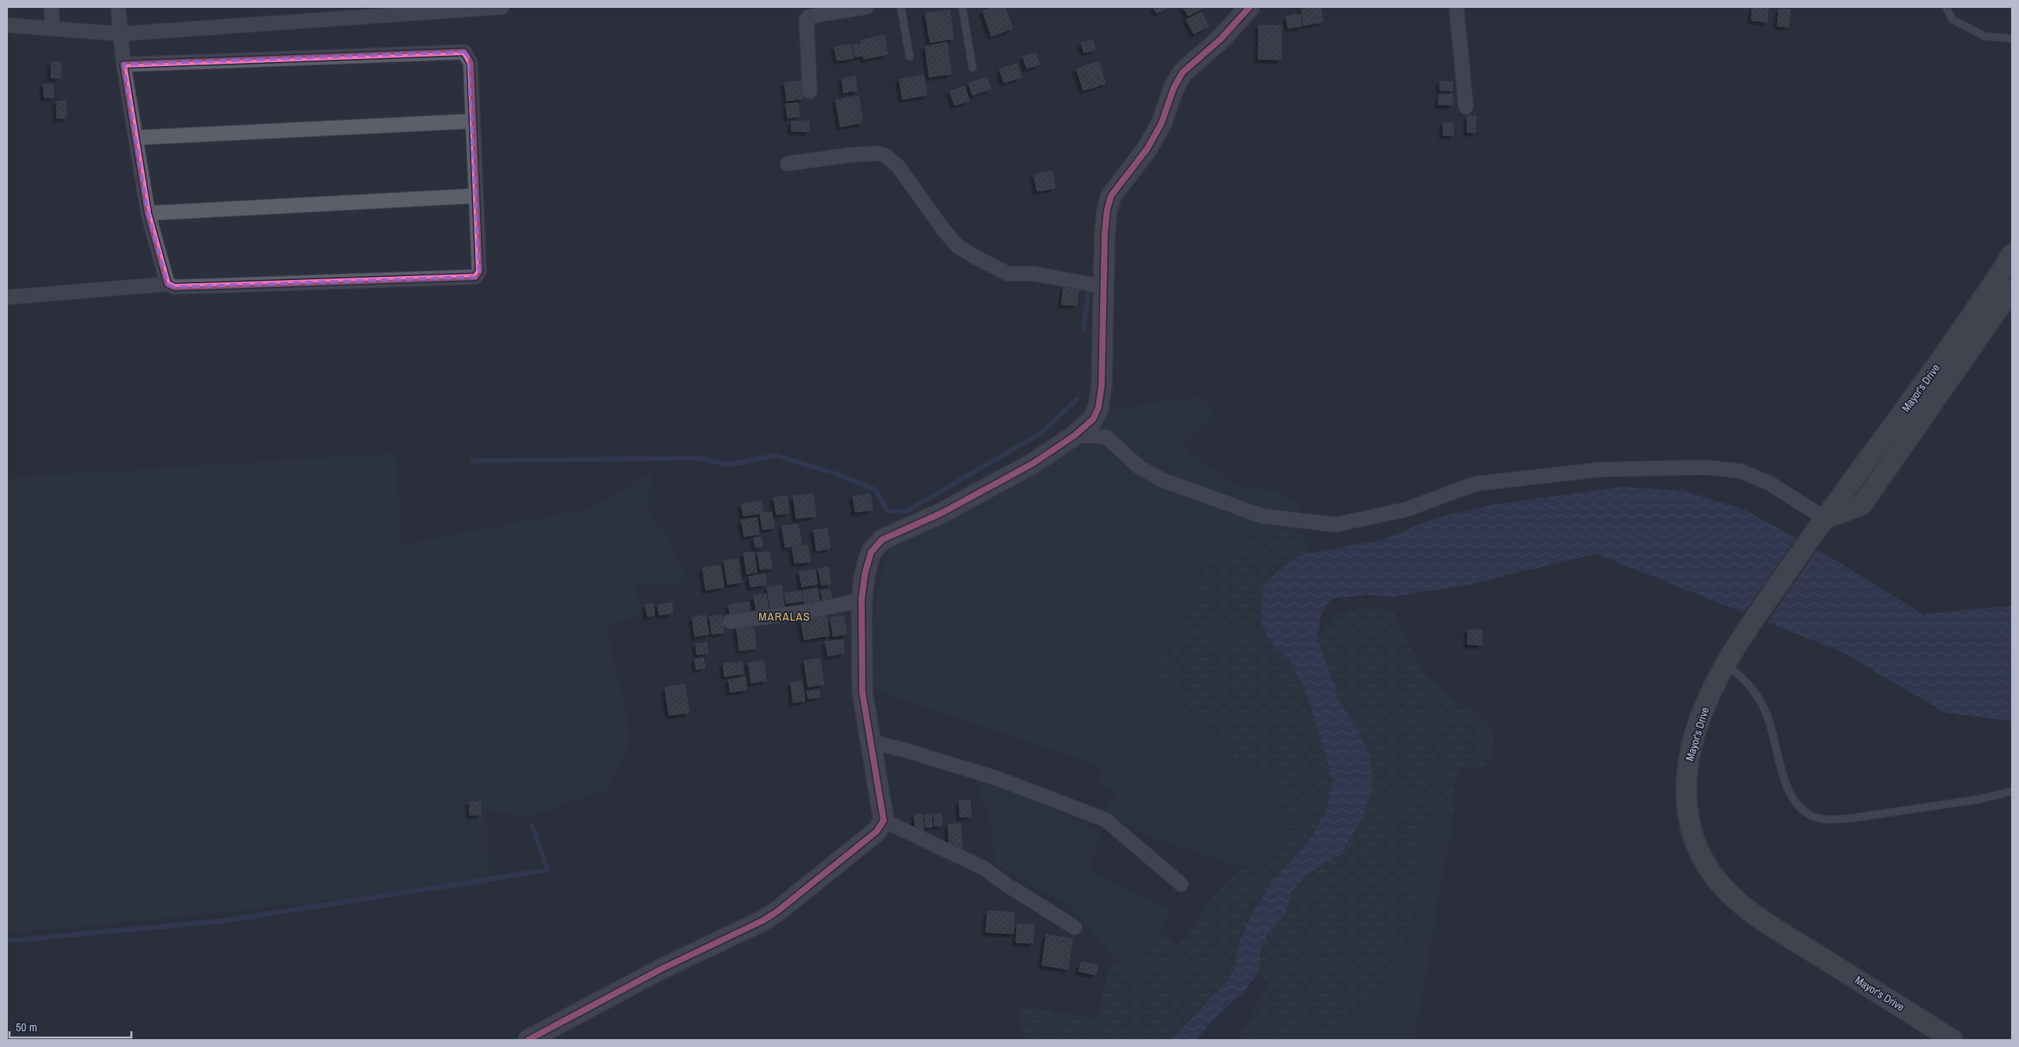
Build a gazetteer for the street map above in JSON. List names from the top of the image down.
{
  "streets": {
    "street": ["Mayor's Drive"]
  },
  "districts": ["MARALAS"],
  "scale_bar": "50 m"
}
